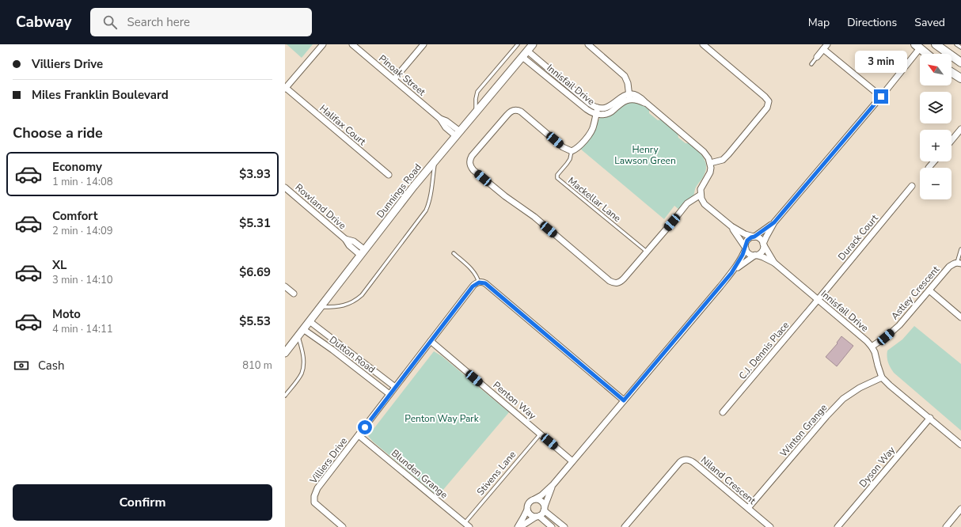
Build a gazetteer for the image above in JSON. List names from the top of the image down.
{
  "streets": {
    "street": [
      "Pinoak Street",
      "Innisfail Drive",
      "Halifax Court",
      "Dunnings Road",
      "Rowland Drive",
      "Durack Court",
      "Astley Crescent",
      "C.J. Dennis Place",
      "Dutton Road",
      "Penton Way",
      "Winton Grange",
      "Villiers Drive",
      "Dyson Way",
      "Blunden Grange",
      "Niland Crescent"
    ],
    "lane": ["Mackellar Lane", "Stivens Lane"]
  },
  "crossings": [
    ["Pinoak Street", "Dunnings Road"],
    ["Innisfail Drive", "Dunnings Road"],
    ["Innisfail Drive", "Durack Court"],
    ["Innisfail Drive", "Astley Crescent"],
    ["Innisfail Drive", "C.J. Dennis Place"],
    ["Innisfail Drive", "Winton Grange"],
    ["Dunnings Road", "Rowland Drive"],
    ["Dunnings Road", "Dutton Road"],
    ["Durack Court", "C.J. Dennis Place"],
    ["Dutton Road", "Villiers Drive"],
    ["Penton Way", "Villiers Drive"],
    ["Penton Way", "Stivens Lane"],
    ["Winton Grange", "Niland Crescent"],
    ["Villiers Drive", "Blunden Grange"],
    ["Stivens Lane", "Blunden Grange"]
  ],
  "parks": ["Henry Lawson Green", "Penton Way Park"],
  "north": "top left",
  "page": {
    "header": "Cabway",
    "search": "Search here",
    "nav": ["Map", "Directions", "Saved"],
    "banner": ["Villiers Drive", "Miles Franklin Boulevard"],
    "bubble": "3 min",
    "map_buttons": ["+", "−"],
    "heading": "Choose a ride",
    "list": [
      {
        "name": "Economy",
        "note": "1 min · 14:08",
        "value": "$3.93"
      },
      {
        "name": "Comfort",
        "note": "2 min · 14:09",
        "value": "$5.31"
      },
      {
        "name": "XL",
        "note": "3 min · 14:10",
        "value": "$6.69"
      },
      {
        "name": "Moto",
        "note": "4 min · 14:11",
        "value": "$5.53"
      }
    ],
    "pay": ["Cash", "810 m"],
    "buttons": "Confirm"
  }
}
